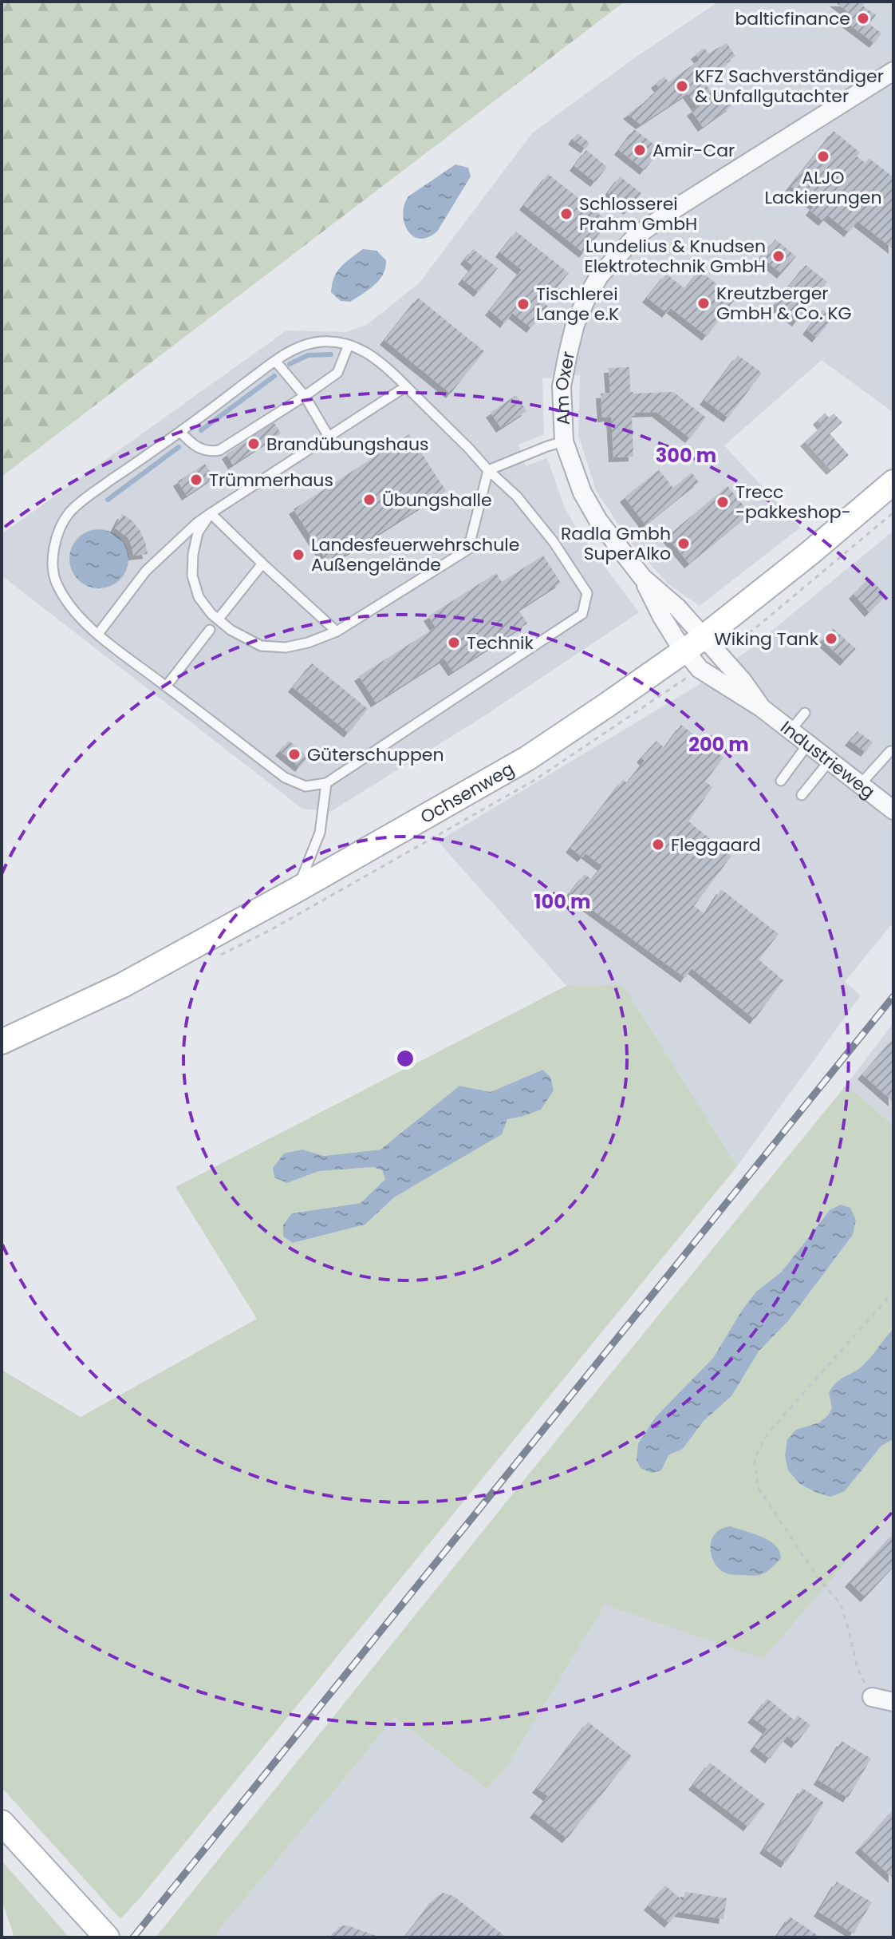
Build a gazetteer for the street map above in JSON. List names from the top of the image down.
{
  "streets": {
    "main road": ["Ochsenweg"],
    "street": ["Am Oxer", "Industrieweg"]
  },
  "crossings": [
    ["Am Oxer", "Industrieweg"],
    ["Am Oxer", "Ochsenweg"],
    ["Industrieweg", "Ochsenweg"]
  ],
  "places": [
    "balticfinance",
    "KFZ Sachverständiger & Unfallgutachter",
    "Amir-Car",
    "ALJO Lackierungen",
    "Schlosserei Prahm GmbH",
    "Lundelius & Knudsen Elektrotechnik GmbH",
    "Kreutzberger GmbH & Co. KG",
    "Tischlerei Lange e.K",
    "Brandübungshaus",
    "Trümmerhaus",
    "Übungshalle",
    "Trecc -pakkeshop-",
    "Radla Gmbh SuperAlko",
    "Landesfeuerwehrschule Außengelände",
    "Wiking Tank",
    "Technik",
    "Güterschuppen",
    "Fleggaard"
  ],
  "rings": ["300 m", "200 m", "100 m"]
}
